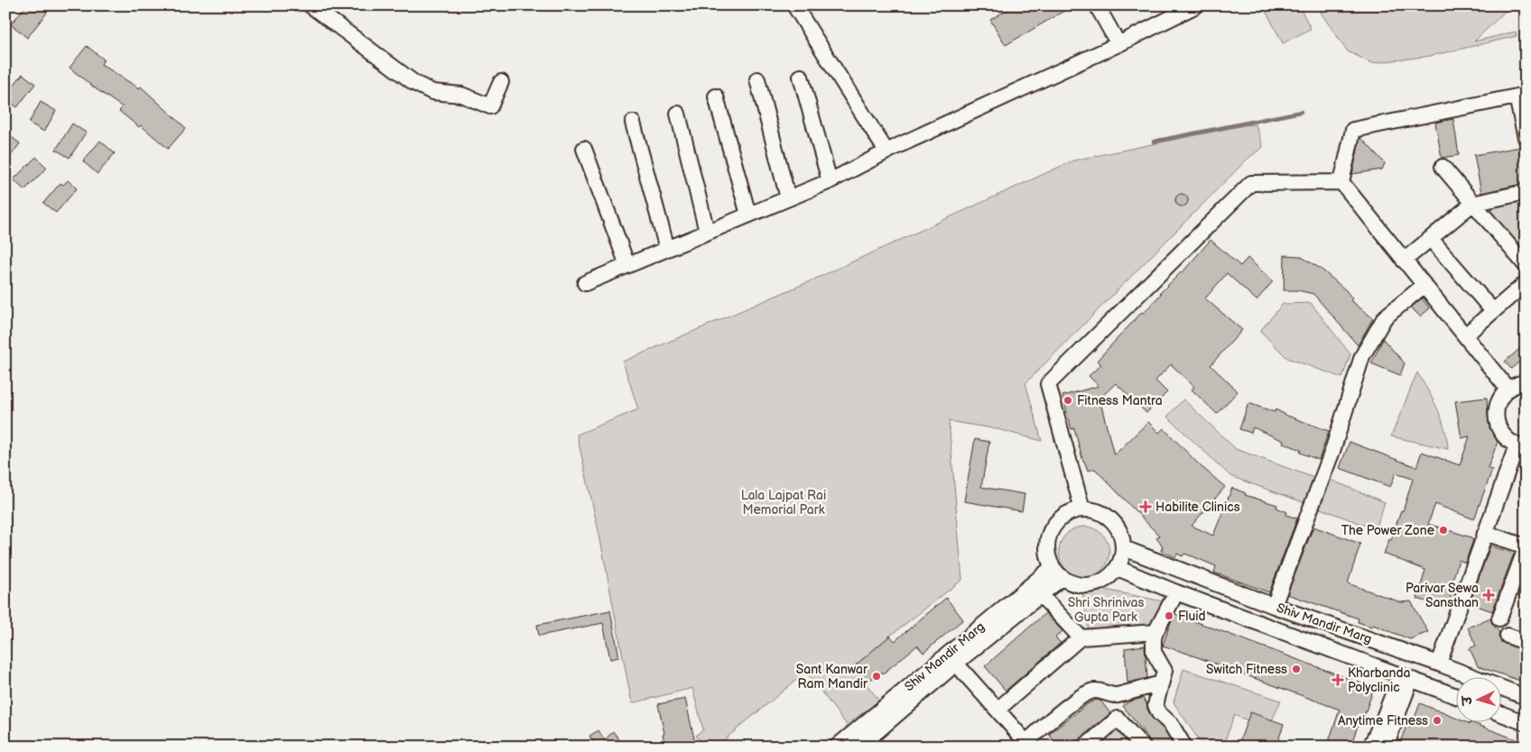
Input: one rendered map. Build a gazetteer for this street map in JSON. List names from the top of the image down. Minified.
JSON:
{"streets":{"street":["Shiv Mandir Marg"]},"parks":["Lala Lajpat Rai Memorial Park","Shri Shrinivas Gupta Park"],"places":{"other":["Fitness Mantra","The Power Zone","Fluid","Switch Fitness","Sant Kanwar Ram Mandir","Anytime Fitness"],"health":["Habilite Clinics","Parivar Sewa Sansthan","Kharbanda Polyclinic"]},"north":"left"}
